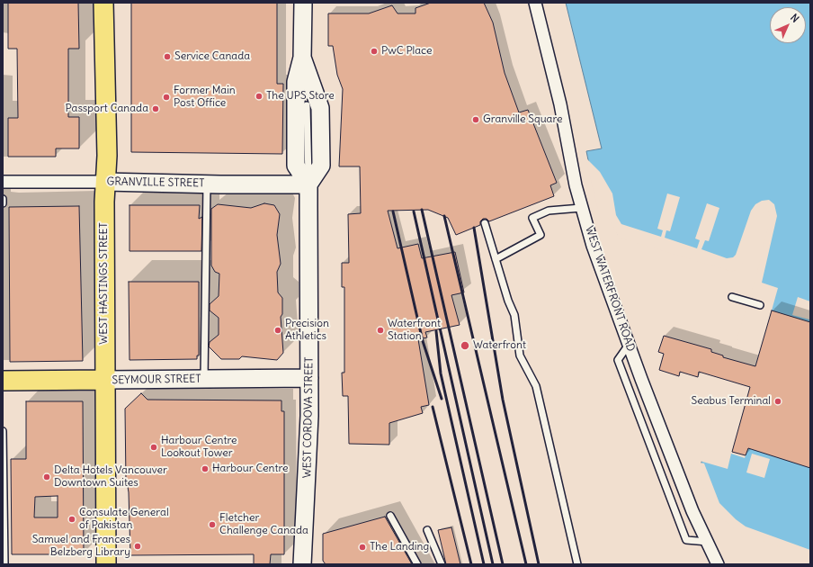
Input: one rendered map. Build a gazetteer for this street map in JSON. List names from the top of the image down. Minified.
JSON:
{"streets":{"main road":["GRANVILLE STREET","WEST HASTINGS STREET","SEYMOUR STREET","WEST CORDOVA STREET"],"street":["WEST WATERFRONT ROAD"]},"crossings":[["GRANVILLE STREET","WEST HASTINGS STREET"],["GRANVILLE STREET","WEST CORDOVA STREET"],["WEST HASTINGS STREET","SEYMOUR STREET"],["SEYMOUR STREET","WEST CORDOVA STREET"]],"places":["PwC Place","Service Canada","The UPS Store","Former Main Post Office","Passport Canada","Granville Square","Precision Athletics","Waterfront Station","Waterfront","Seabus Terminal","Harbour Centre Lookout Tower","Harbour Centre","Delta Hotels Vancouver Downtown Suites","Consulate General of Pakistan","Fletcher Challenge Canada","Samuel and Frances Belzberg Library","The Landing"],"north":"top right"}
